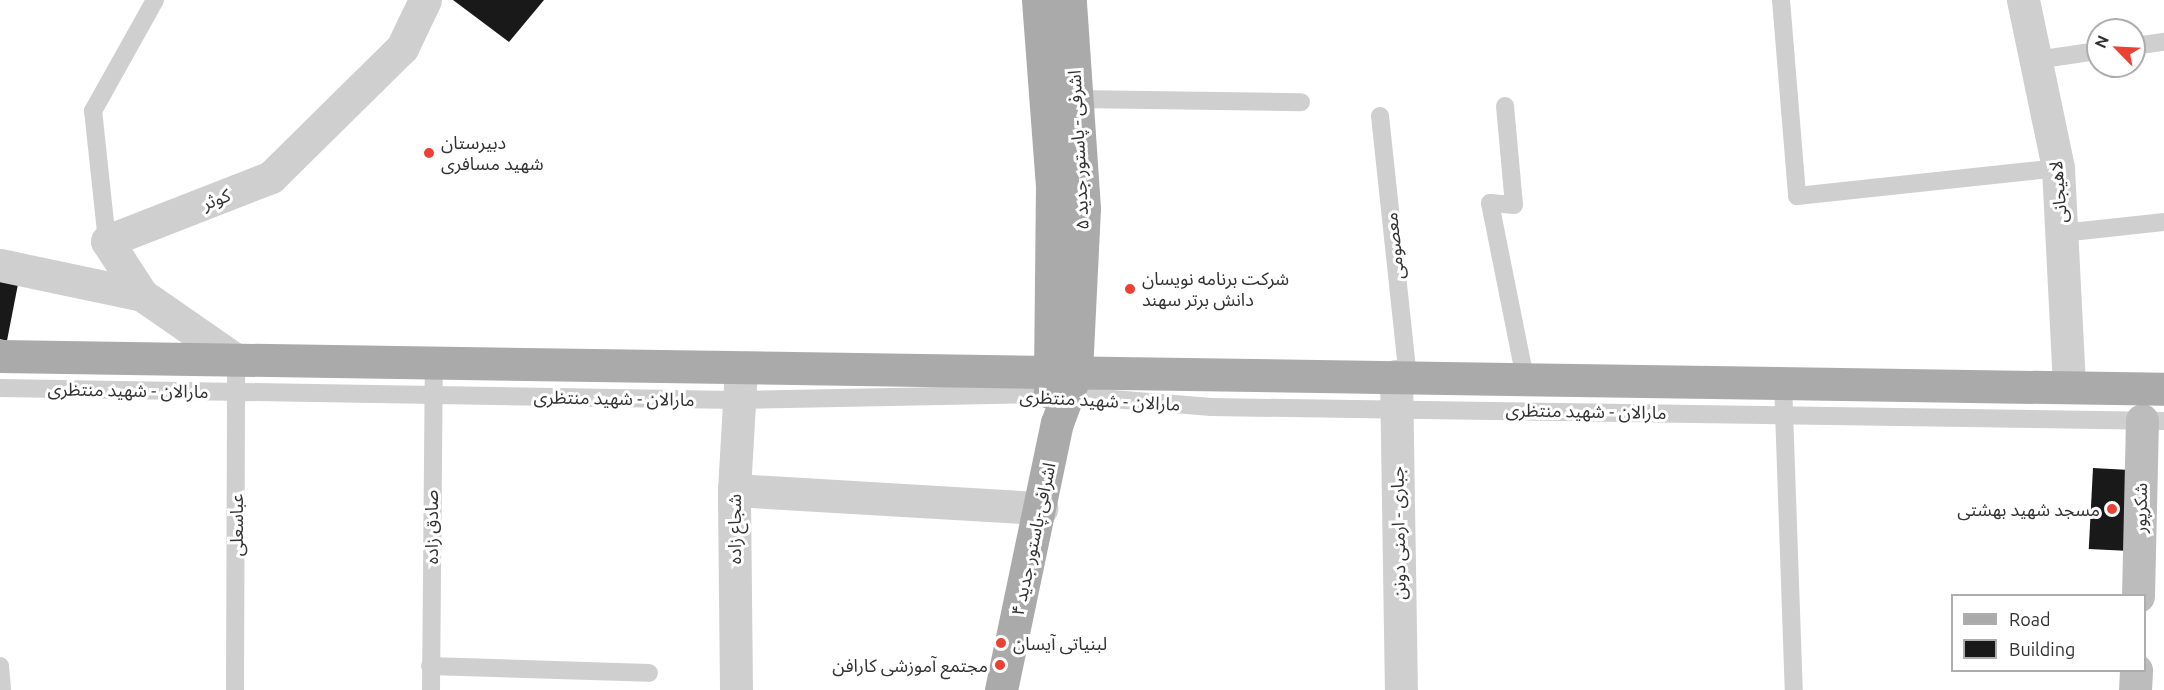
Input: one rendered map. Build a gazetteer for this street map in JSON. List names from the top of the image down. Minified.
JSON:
{"streets":{"main road":["اشرفی - پاستور جدید ۵","مارالان - شهید منتظری","اشرافی-پاستور جدید ۴"],"street":["لاهیجانی","کوثر","شکرپور","شجاع زاده","جباری - ارمنی دونن"],"lane":["معصومی","عباسعلی","صادق زاده"]},"crossings":[["اشرفی - پاستور جدید ۵","مارالان - شهید منتظری"],["اشرفی - پاستور جدید ۵","اشرافی-پاستور جدید ۴"],["لاهیجانی","مارالان - شهید منتظری"],["معصومی","مارالان - شهید منتظری"],["معصومی","جباری - ارمنی دونن"],["مارالان - شهید منتظری","شکرپور"],["مارالان - شهید منتظری","عباسعلی"],["مارالان - شهید منتظری","صادق زاده"],["مارالان - شهید منتظری","شجاع زاده"],["مارالان - شهید منتظری","جباری - ارمنی دونن"],["مارالان - شهید منتظری","اشرافی-پاستور جدید ۴"]],"places":["دبیرستان شهید مسافری","شرکت برنامه نویسان دانش برتر سهند","مسجد شهید بهشتی","لبنیاتی آیسان","مجتمع آموزشی کارافن"],"legend":["Road","Building"],"north":"top left"}
